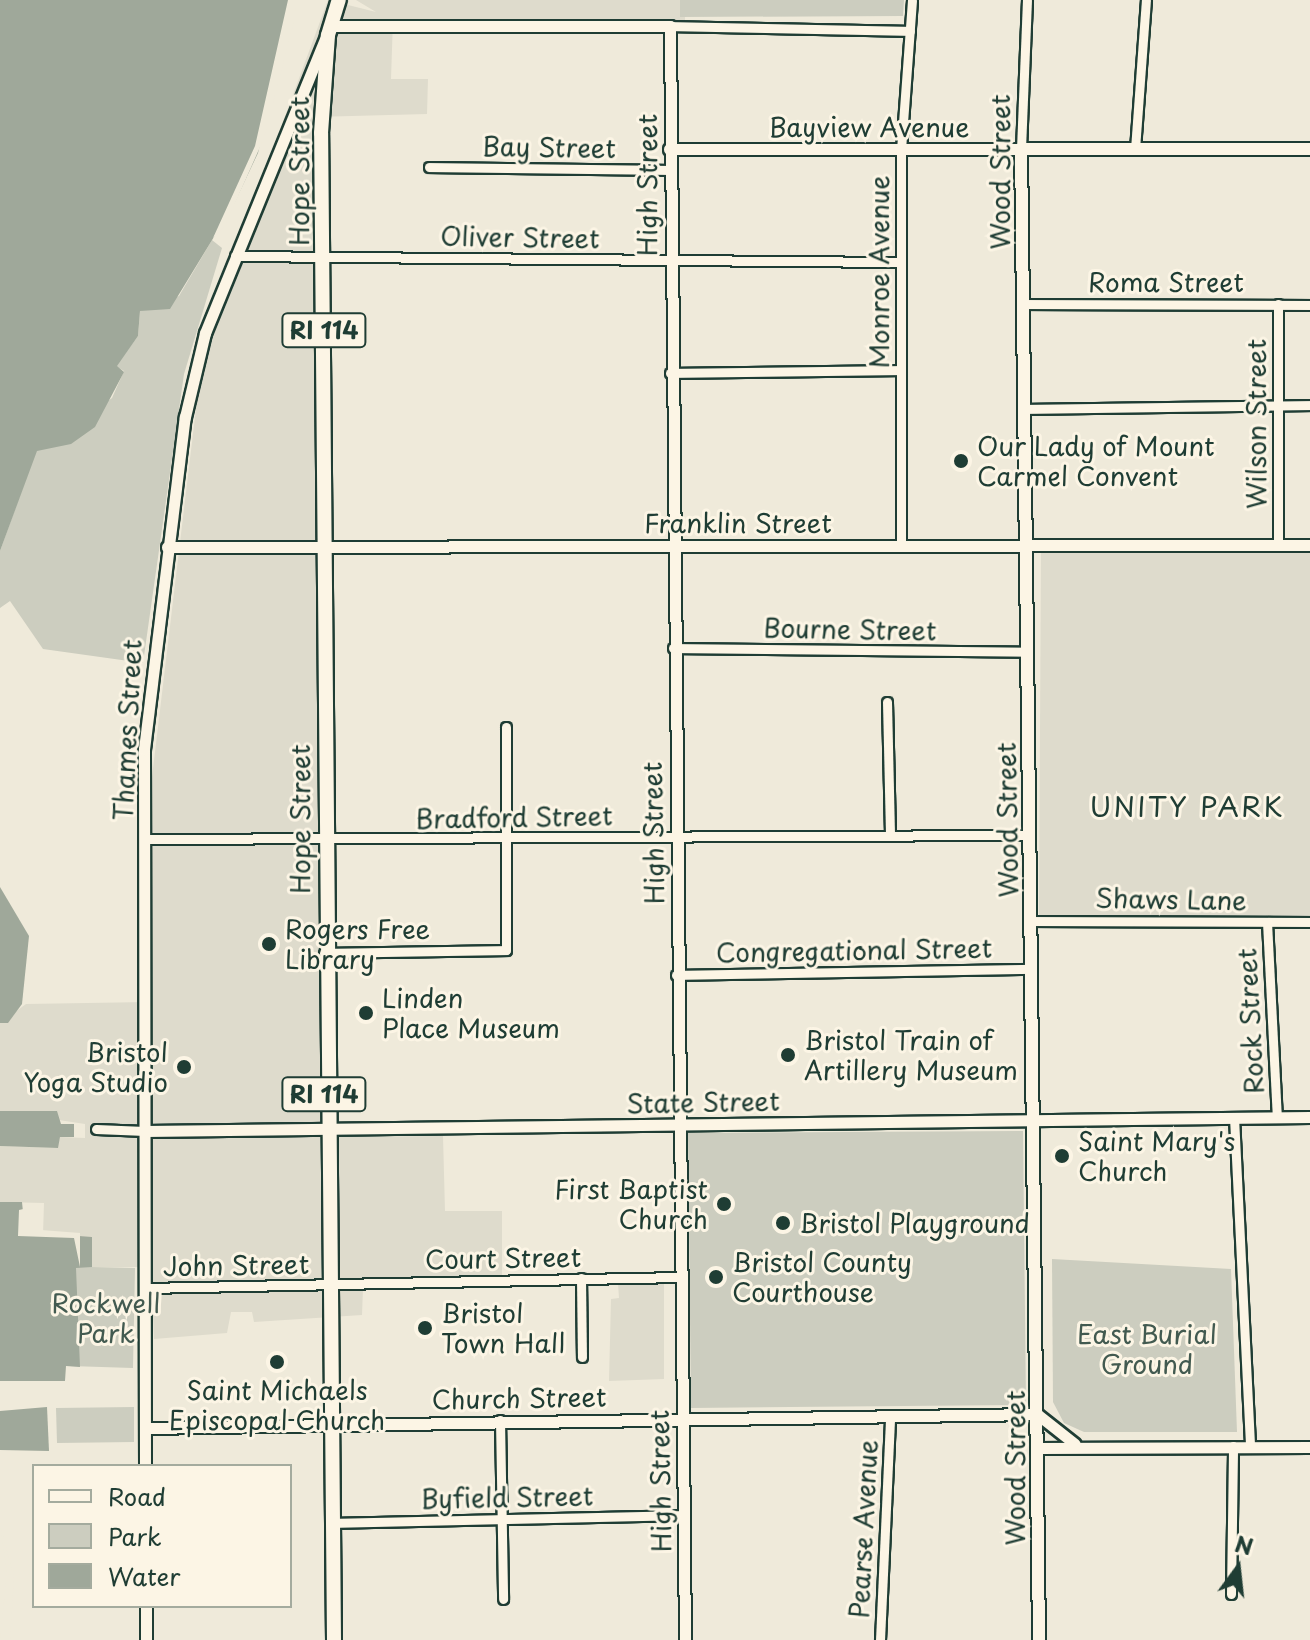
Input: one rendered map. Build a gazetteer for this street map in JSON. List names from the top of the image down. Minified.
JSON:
{"streets":{"main road":["Bayview Avenue","Hope Street","Wood Street","RI 114"],"street":["Bay Street","High Street","Oliver Street","Monroe Avenue","Roma Street","Wilson Street","Franklin Street","Bourne Street","Thames Street","Bradford Street","Shaws Lane","Congregational Street","Rock Street","State Street","Court Street","John Street","Church Street","Byfield Street","Pearse Avenue"]},"crossings":[["Bayview Avenue","Wood Street"],["Bayview Avenue","High Street"],["Bayview Avenue","Monroe Avenue"],["Bay Street","High Street"],["Hope Street","Oliver Street"],["Hope Street","Franklin Street"],["Hope Street","Thames Street"],["Hope Street","Bradford Street"],["Hope Street","State Street"],["Hope Street","Court Street"],["Hope Street","John Street"],["Hope Street","Church Street"],["Hope Street","Byfield Street"],["Wood Street","Roma Street"],["Wood Street","Franklin Street"],["Wood Street","Bourne Street"],["Wood Street","Bradford Street"],["Wood Street","Shaws Lane"],["Wood Street","Congregational Street"],["Wood Street","State Street"],["Wood Street","Church Street"],["High Street","Oliver Street"],["High Street","Franklin Street"],["High Street","Bourne Street"],["High Street","Bradford Street"],["High Street","Congregational Street"],["High Street","State Street"],["High Street","Court Street"],["High Street","Church Street"],["High Street","Byfield Street"],["Oliver Street","Monroe Avenue"],["Oliver Street","Thames Street"],["Monroe Avenue","Franklin Street"],["Roma Street","Wilson Street"],["Wilson Street","Franklin Street"],["Franklin Street","Thames Street"],["Thames Street","Bradford Street"],["Thames Street","State Street"],["Thames Street","John Street"],["Thames Street","Church Street"],["Shaws Lane","Rock Street"],["Rock Street","State Street"],["Court Street","John Street"],["Church Street","Pearse Avenue"]],"districts":["UNITY PARK"],"parks":["Rockwell Park","East Burial Ground"],"places":["Our Lady of Mount Carmel Convent","Rogers Free Library","Linden Place Museum","Bristol Train of Artillery Museum","Bristol Yoga Studio","Saint Mary's Church","First Baptist Church","Bristol Playground","Bristol County Courthouse","Bristol Town Hall","Saint Michaels Episcopal Church"],"legend":["Road","Park","Water"],"north":"top"}
